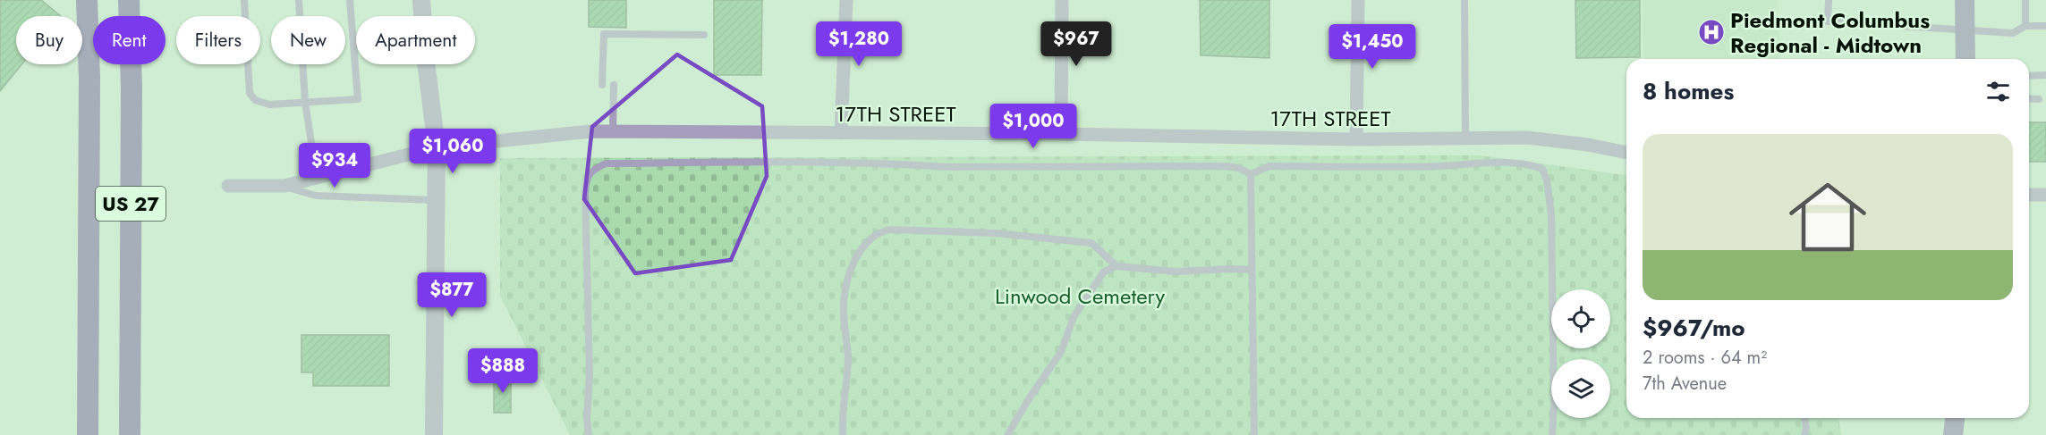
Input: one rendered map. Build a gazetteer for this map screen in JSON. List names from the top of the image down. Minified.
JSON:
{"streets":{"main road":["US 27"],"street":["17TH STREET"]},"parks":["Linwood Cemetery"],"places":{"hospital":["Piedmont Columbus Regional - Midtown"]},"page":{"chip":["Buy","Rent","Filters","New","Apartment"],"price":["$1,280","$967","$1,450","$1,000","$1,060","$934","$877","$888"],"heading":"8 homes","list":[{"name":"$967/mo","note":"2 rooms · 64 m² · 7th Avenue"}]}}
